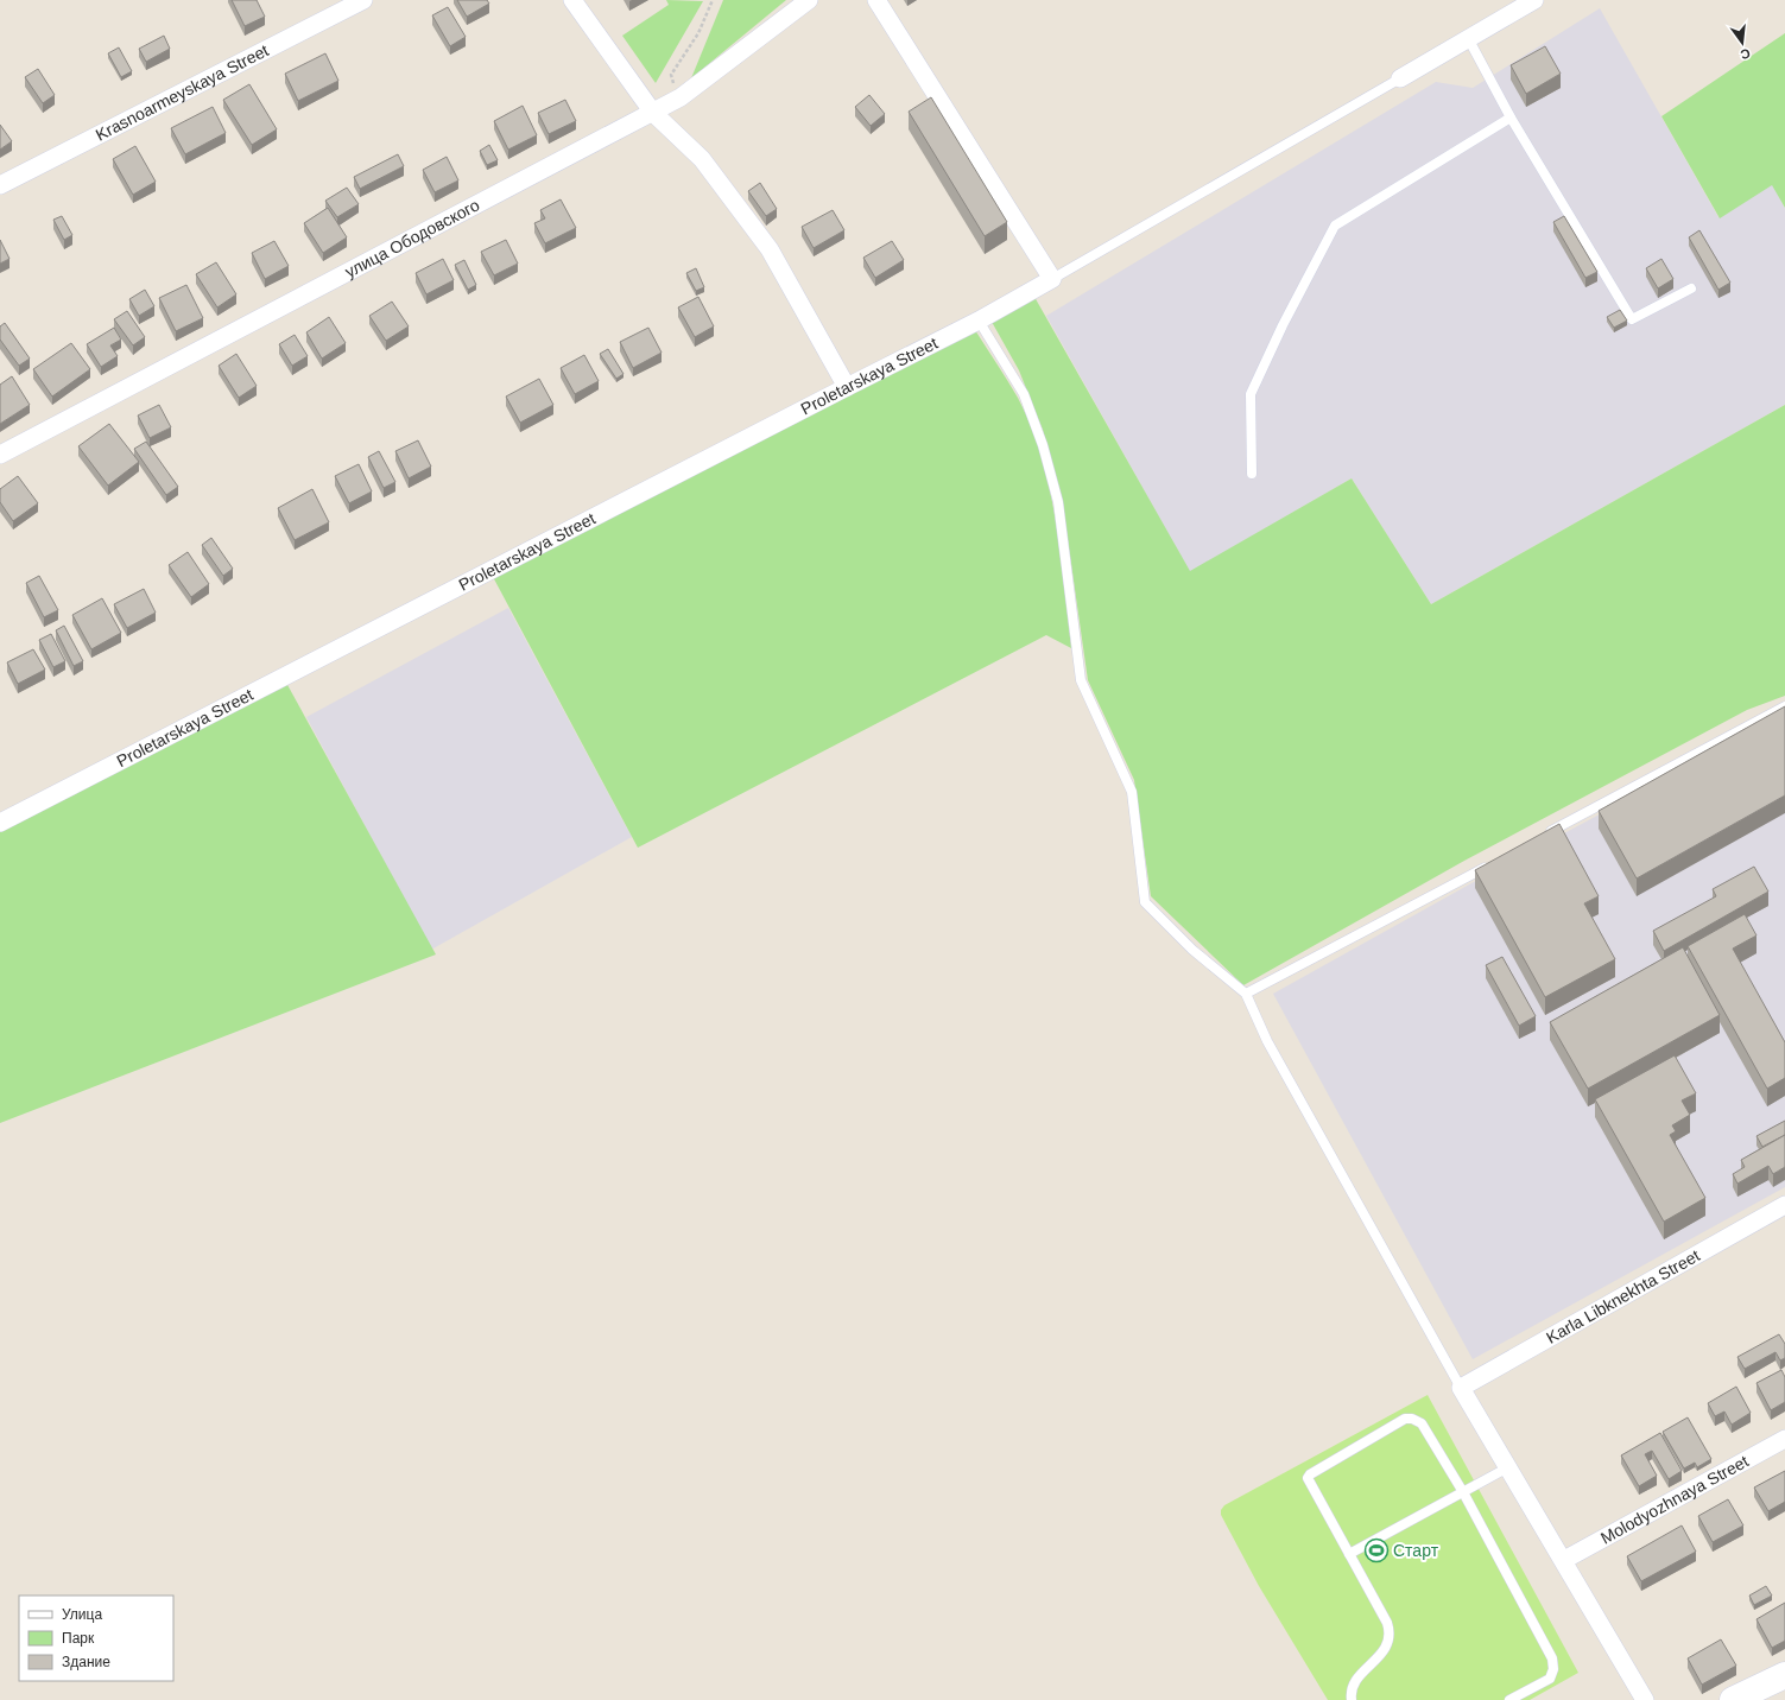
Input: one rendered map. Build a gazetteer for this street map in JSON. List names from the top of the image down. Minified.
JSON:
{"streets":{"street":["Krasnoarmeyskaya Street","улица Ободовского","Proletarskaya Street","Karla Libknekhta Street","Molodyozhnaya Street"]},"places":{"sports":["Старт"]},"legend":["Улица","Парк","Здание"],"north":"bottom"}
